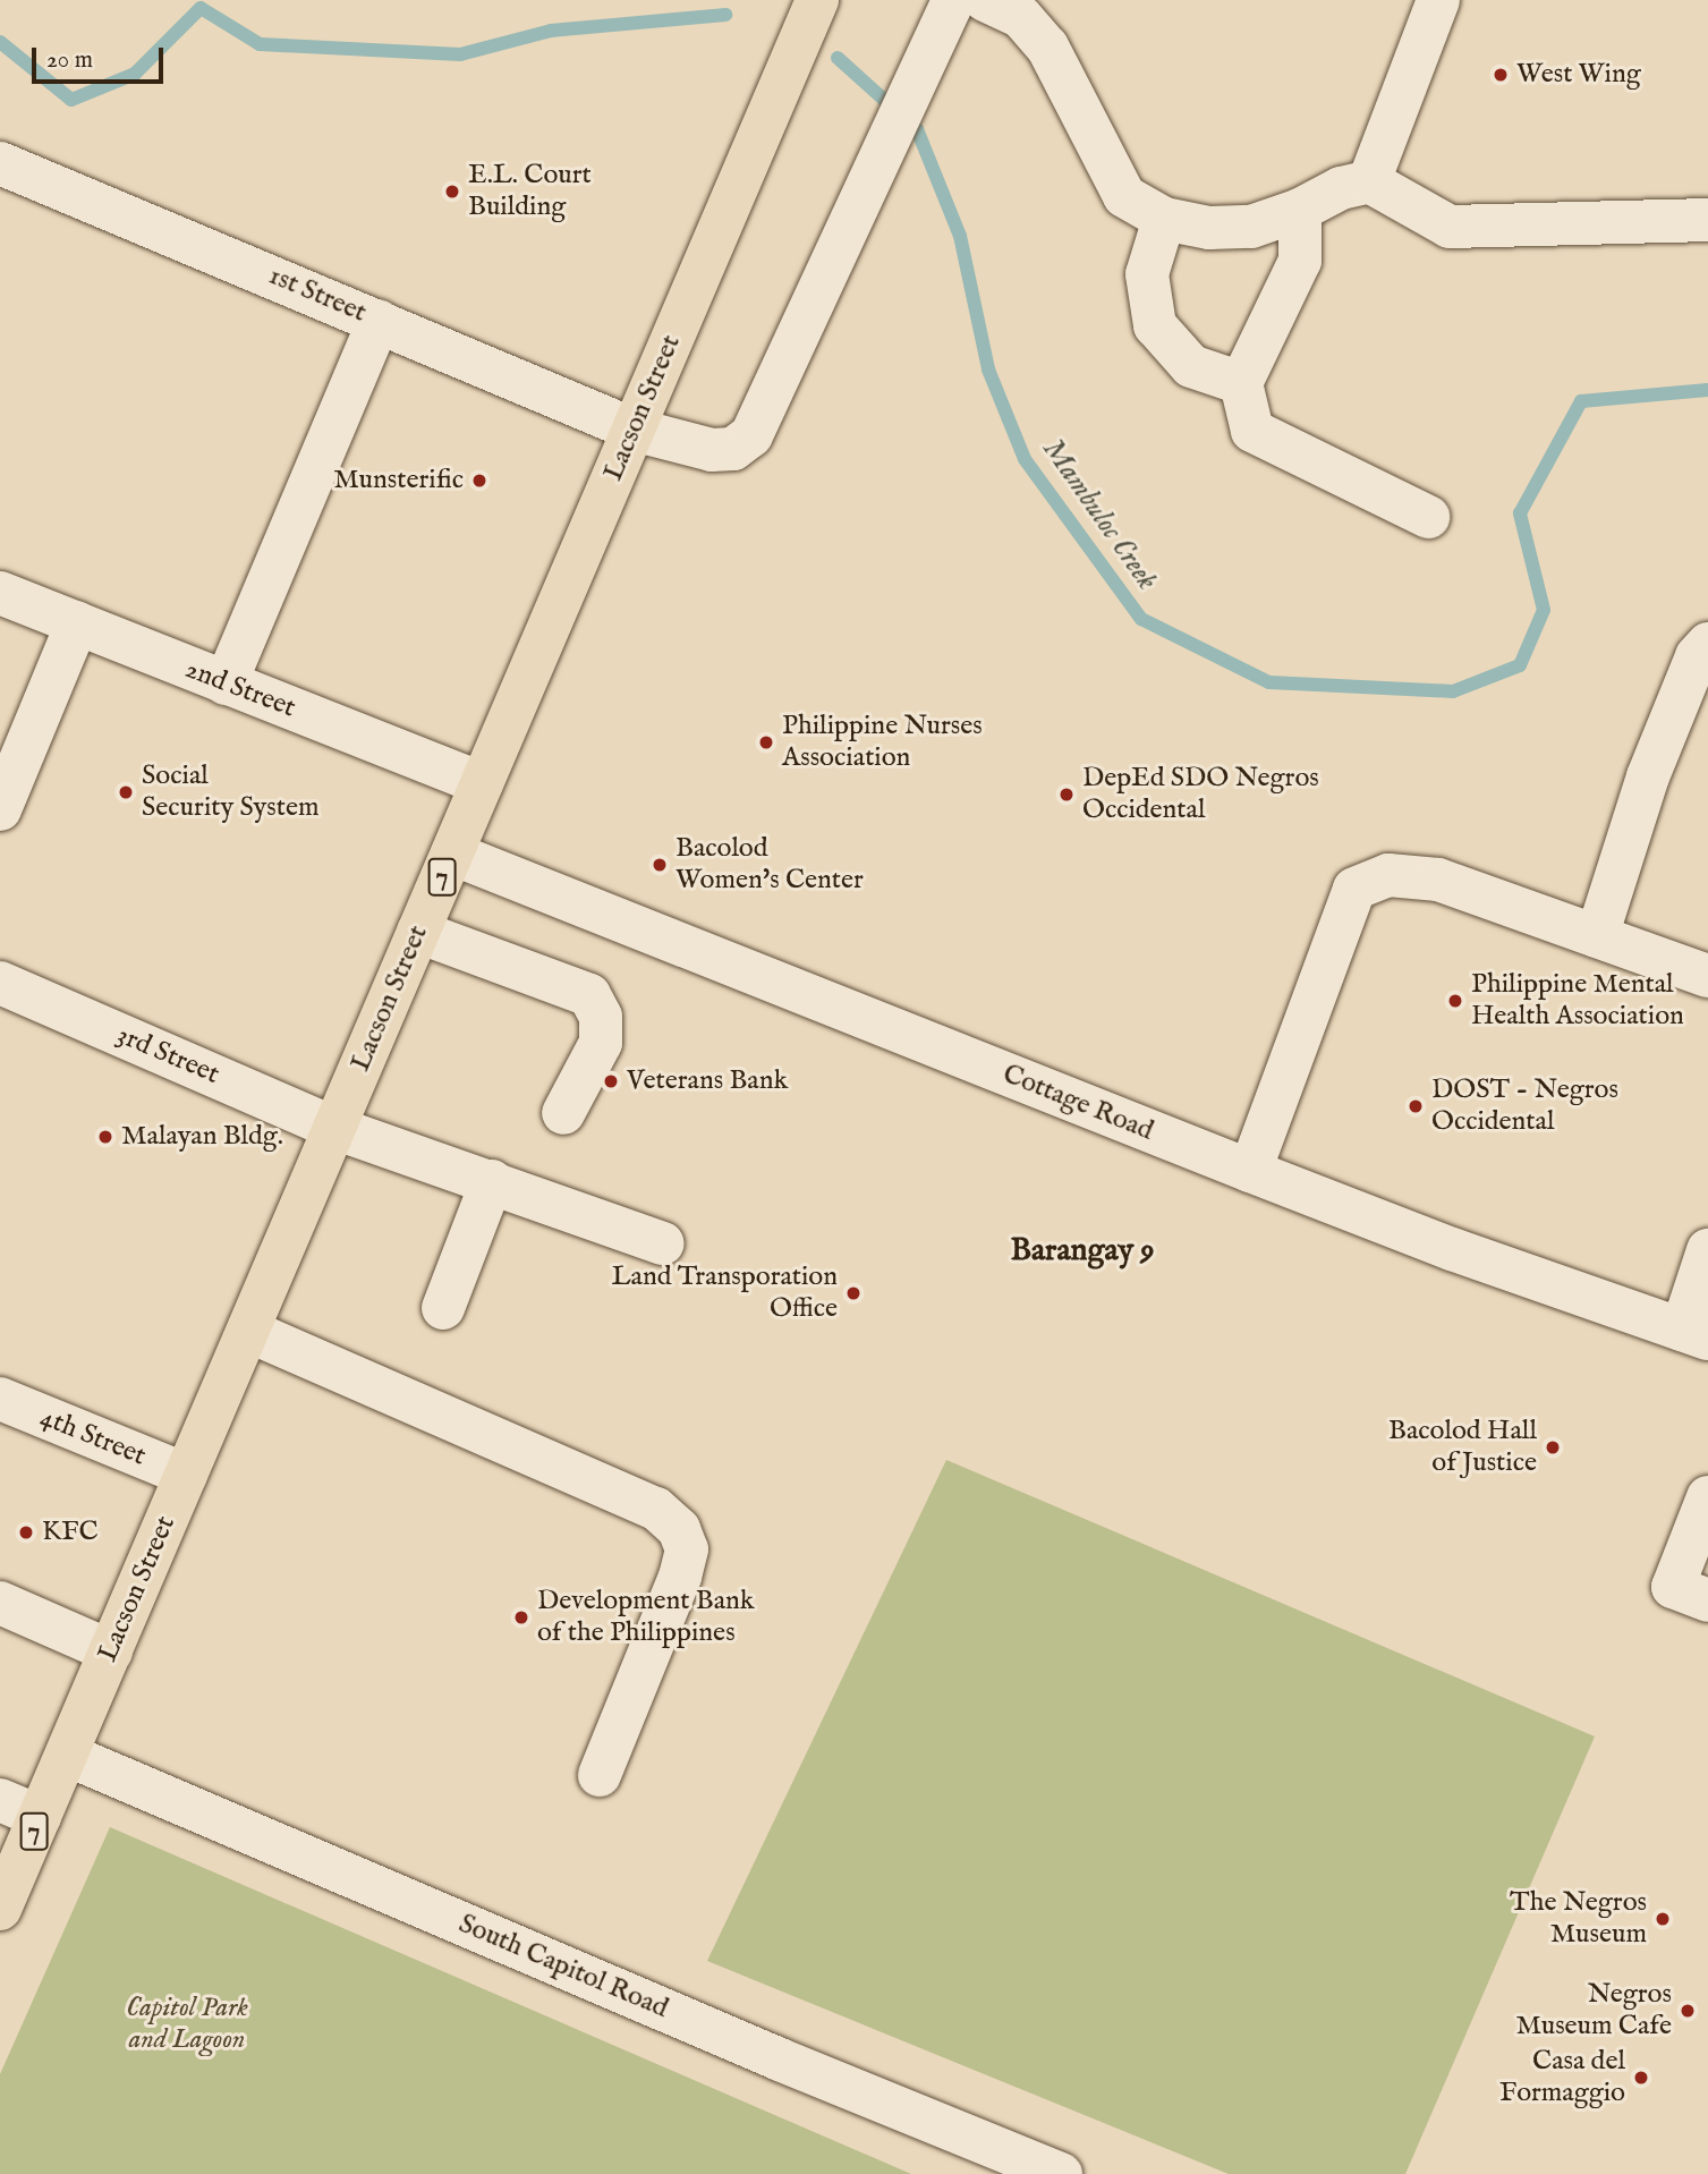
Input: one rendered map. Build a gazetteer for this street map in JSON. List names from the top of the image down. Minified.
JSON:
{"streets":{"main road":["Lacson Street","7"],"street":["1st Street","2nd Street","3rd Street","Cottage Road","4th Street","South Capitol Road"]},"crossings":[["1st Street","Lacson Street"],["Lacson Street","2nd Street"],["Lacson Street","3rd Street"],["Lacson Street","Cottage Road"],["Lacson Street","4th Street"],["Lacson Street","South Capitol Road"]],"districts":["Barangay 9"],"water":["Mambuloc Creek"],"parks":["Capitol Park and Lagoon"],"places":["West Wing","E.L. Court Building","Munsterific","Philippine Nurses Association","Social Security System","DepEd SDO Negros Occidental","Bacolod Women's Center","Philippine Mental Health Association","Veterans Bank","DOST - Negros Occidental","Malayan Bldg.","Land Transporation Office","Bacolod Hall of Justice","KFC","Development Bank of the Philippines","The Negros Museum","Negros Museum Cafe","Casa del Formaggio"],"scale_bar":"20 m"}
